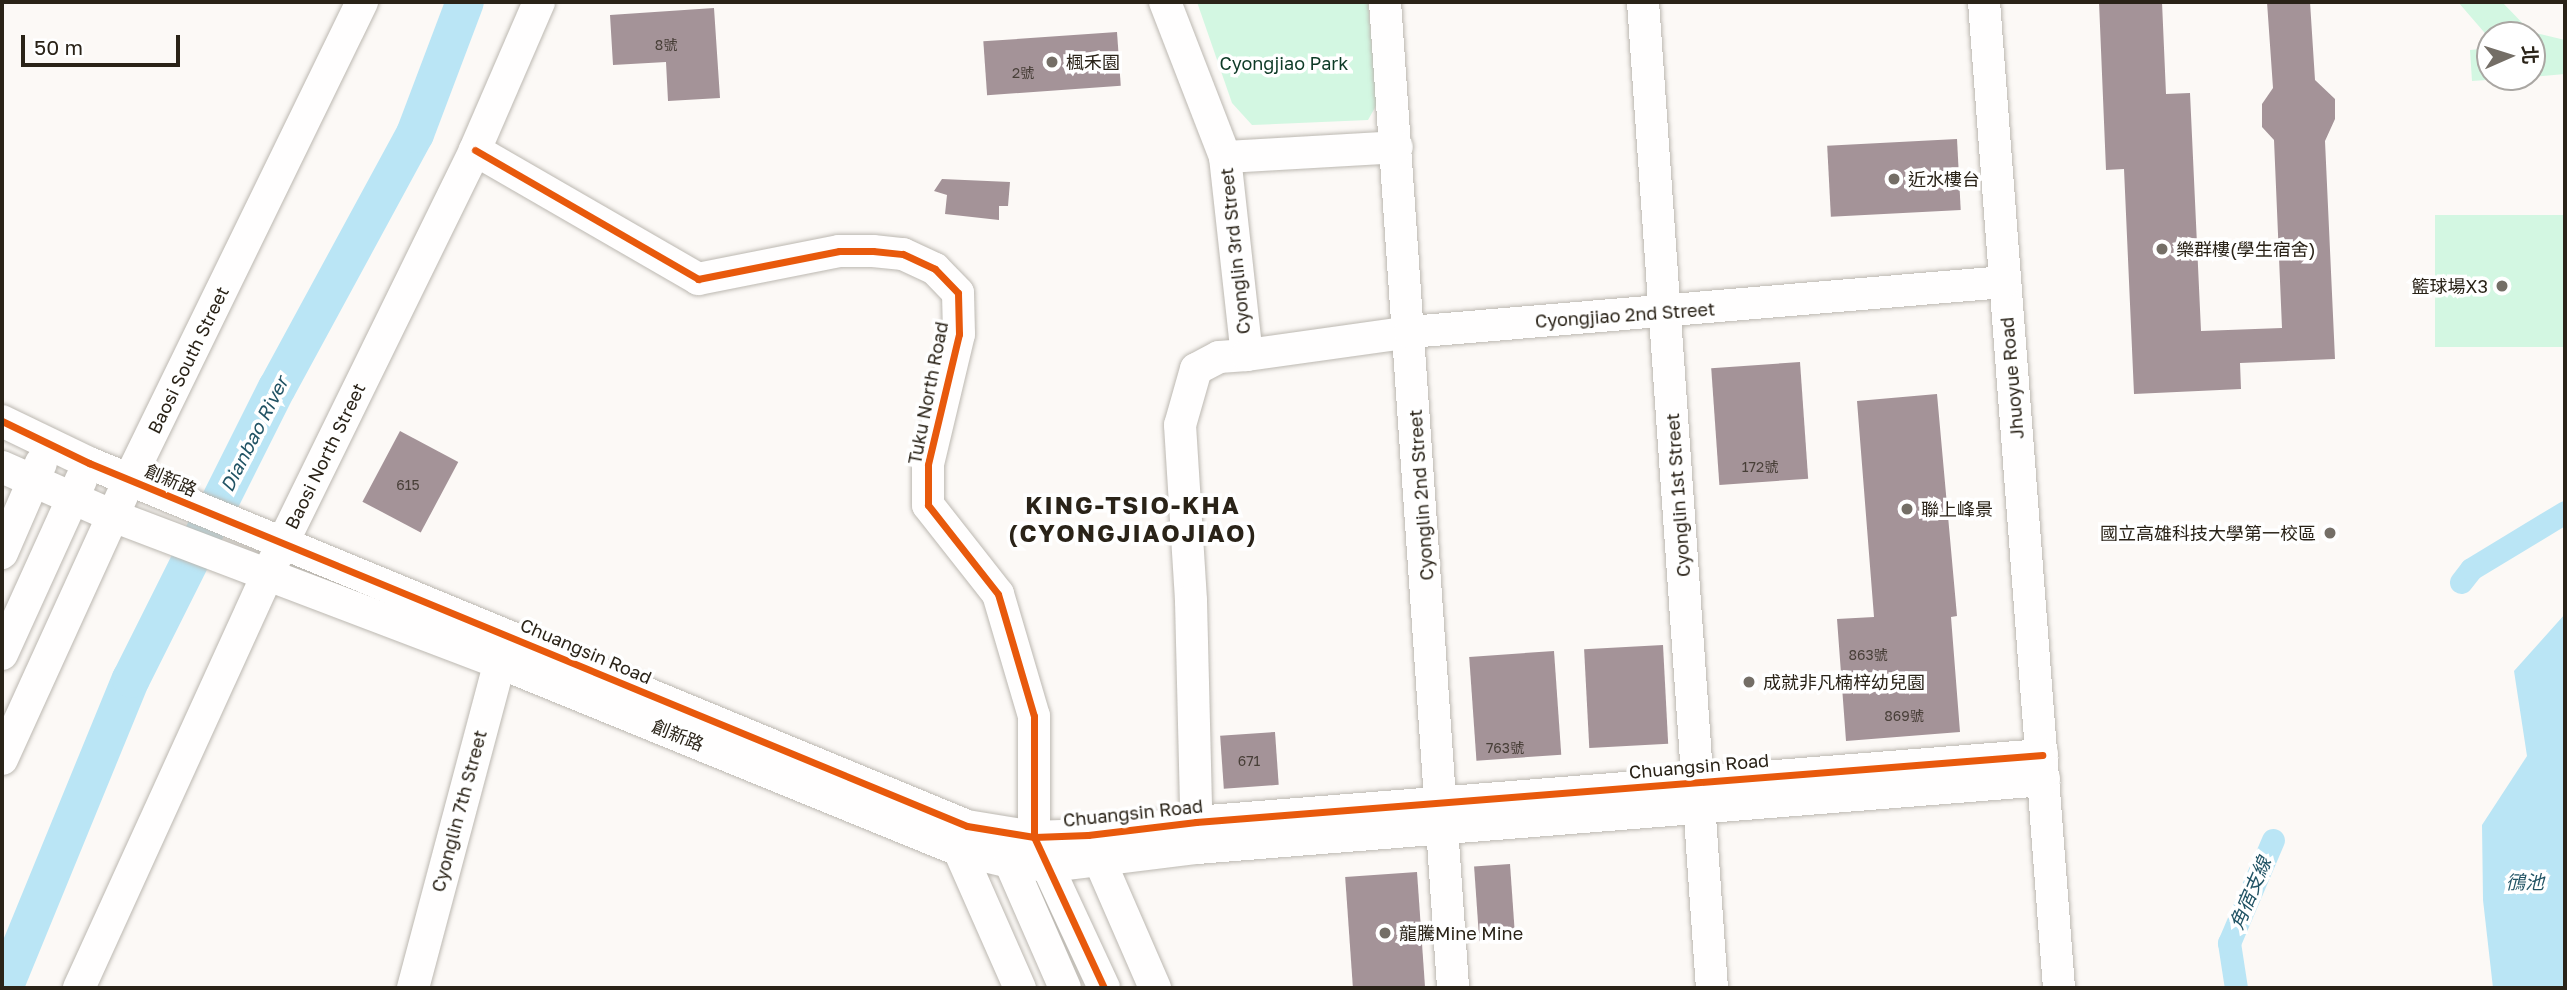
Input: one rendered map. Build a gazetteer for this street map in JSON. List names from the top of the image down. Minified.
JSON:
{"streets":{"street":["Cyonglin 3rd Street","Cyongjiao 2nd Street","Baosi South Street","Jhuoyue Road","Tuku North Road","Baosi North Street","創新路","Cyonglin 2nd Street","Cyonglin 1st Street","Chuangsin Road","Cyonglin 7th Street"]},"crossings":[["Cyonglin 3rd Street","Cyongjiao 2nd Street"],["Cyonglin 3rd Street","Chuangsin Road"],["Cyongjiao 2nd Street","Jhuoyue Road"],["Cyongjiao 2nd Street","Cyonglin 2nd Street"],["Cyongjiao 2nd Street","Cyonglin 1st Street"],["Baosi South Street","創新路"],["Jhuoyue Road","Chuangsin Road"],["Tuku North Road","Baosi North Street"],["Tuku North Road","Chuangsin Road"],["Baosi North Street","創新路"],["Baosi North Street","Chuangsin Road"],["創新路","Chuangsin Road"],["Cyonglin 2nd Street","Chuangsin Road"],["Cyonglin 1st Street","Chuangsin Road"],["Chuangsin Road","Cyonglin 7th Street"]],"districts":["KING-TSIO-KHA (CYONGJIAOJIAO)"],"water":["Dianbao River","鴴池","角宿支線"],"parks":["Cyongjiao Park"],"places":["楓禾園","近水樓台","樂群樓(學生宿舍)","籃球場X3","聯上峰景","國立高雄科技大學第一校區","成就非凡楠梓幼兒園","龍騰Mine Mine"],"house_numbers":["8號","2號","172號","615","863號","869號","763號","671"],"scale_bar":"50 m","north":"right"}
